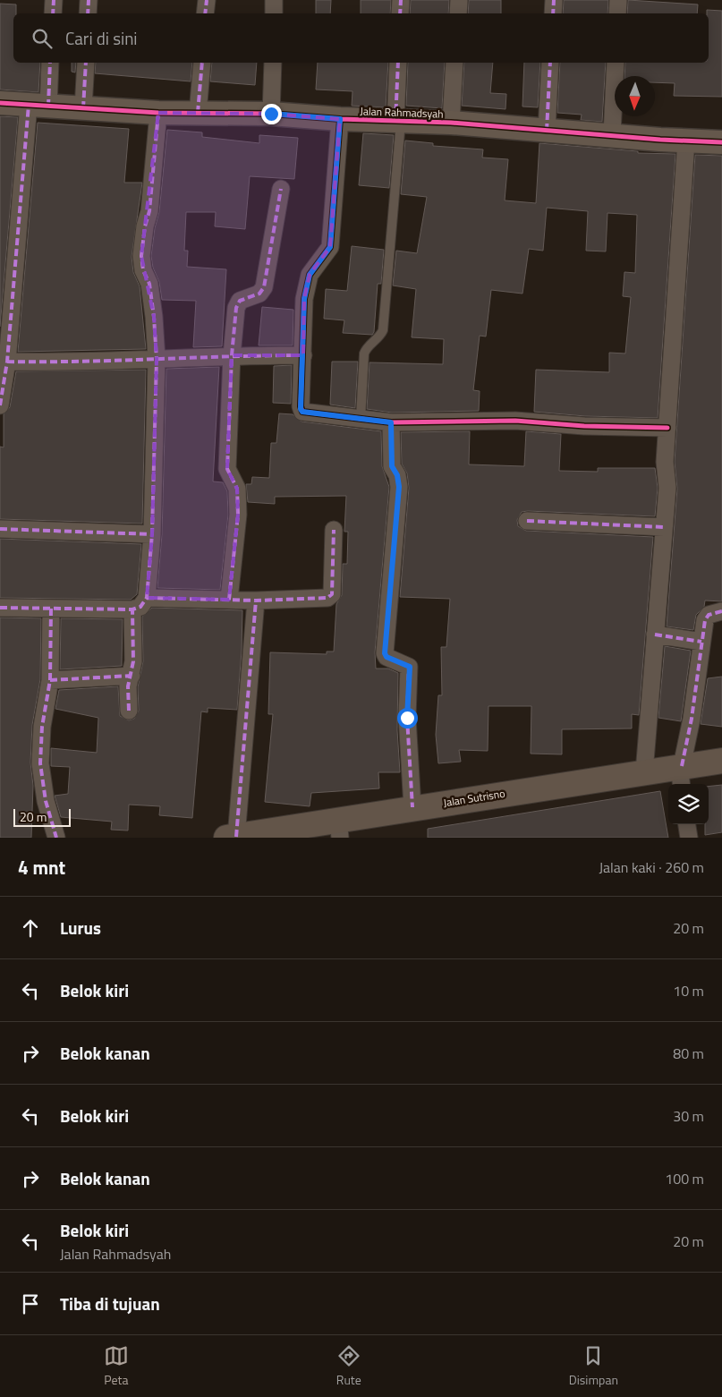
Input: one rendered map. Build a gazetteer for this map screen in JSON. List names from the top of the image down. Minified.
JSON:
{"streets":{"main road":["Jalan Sutrisno"],"street":["Jalan Rahmadsyah"]},"scale_bar":"20 m","north":"bottom","page":{"search":"Cari di sini","scale":"20 m","heading":["4 mnt","Jalan kaki · 260 m"],"list":[["Lurus","20 m"],["Belok kiri","10 m"],["Belok kanan","80 m"],["Belok kiri","30 m"],["Belok kanan","100 m"],["Belok kiri","Jalan Rahmadsyah","20 m"],"Tiba di tujuan"],"nav":["Peta","Rute","Disimpan"]}}
